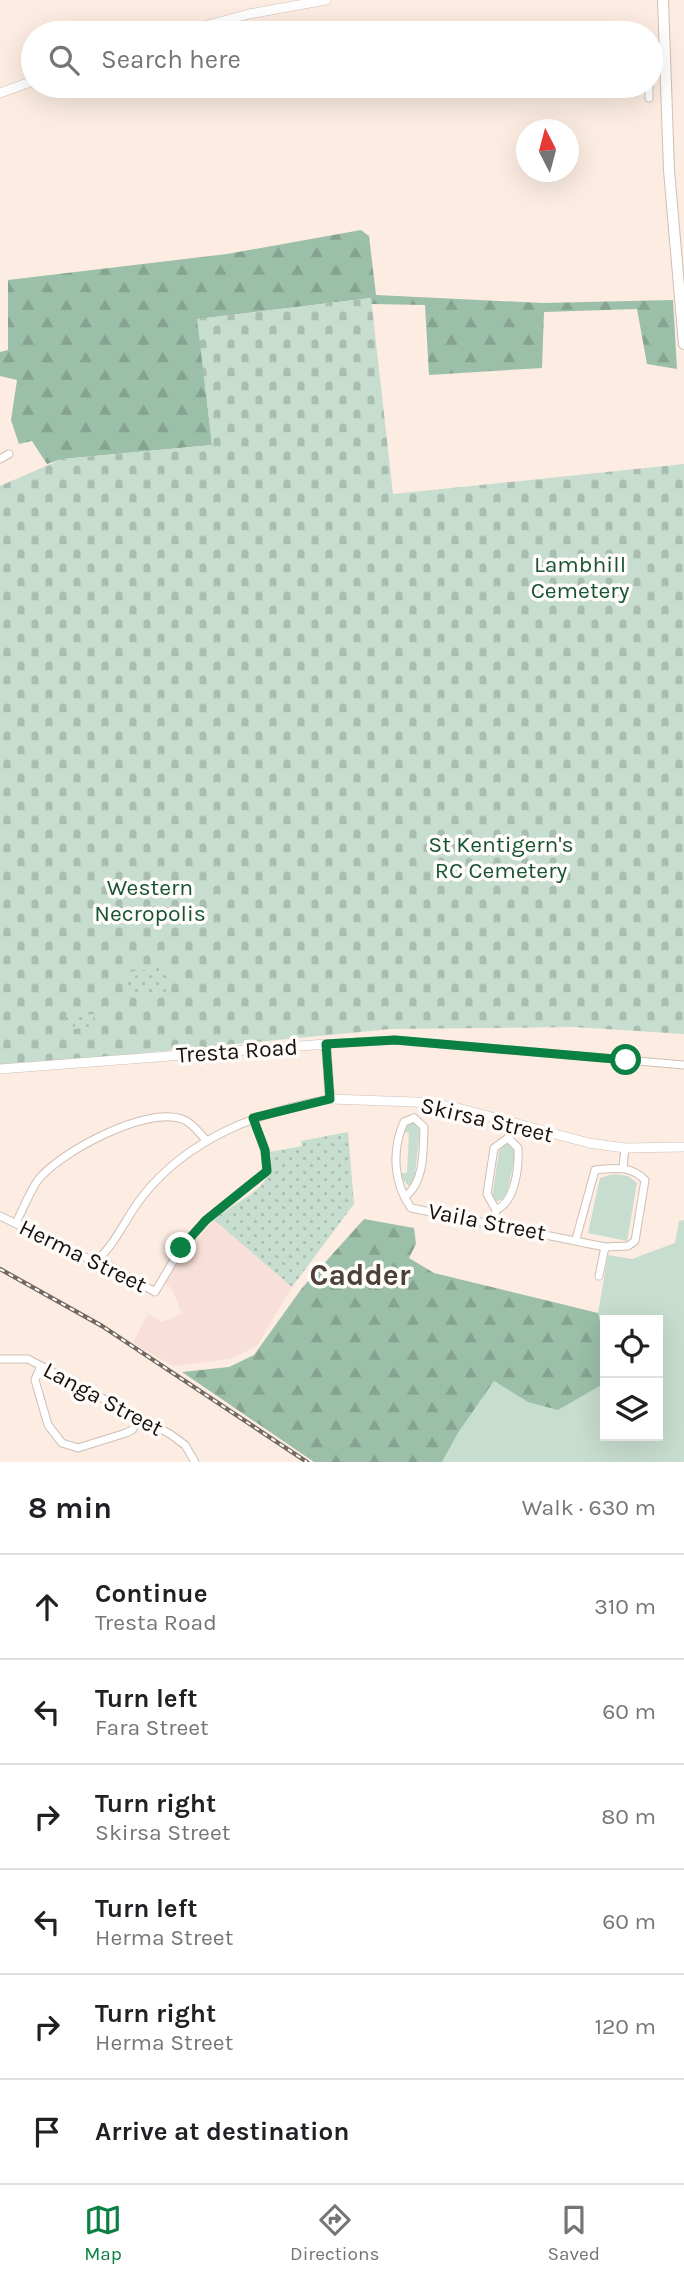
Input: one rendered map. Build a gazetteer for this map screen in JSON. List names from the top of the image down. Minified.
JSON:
{"streets":{"street":["Tresta Road","Skirsa Street","Vaila Street","Herma Street","Langa Street"]},"crossings":[["Skirsa Street","Vaila Street"],["Skirsa Street","Herma Street"]],"districts":["Cadder"],"parks":["Lambhill Cemetery","St Kentigern's RC Cemetery","Western Necropolis"],"north":"top","page":{"search":"Search here","heading":["8 min","Walk · 630 m"],"list":[["Continue","Tresta Road","310 m"],["Turn left","Fara Street","60 m"],["Turn right","Skirsa Street","80 m"],["Turn left","Herma Street","60 m"],["Turn right","Herma Street","120 m"],"Arrive at destination"],"nav":["Map","Directions","Saved"]}}
